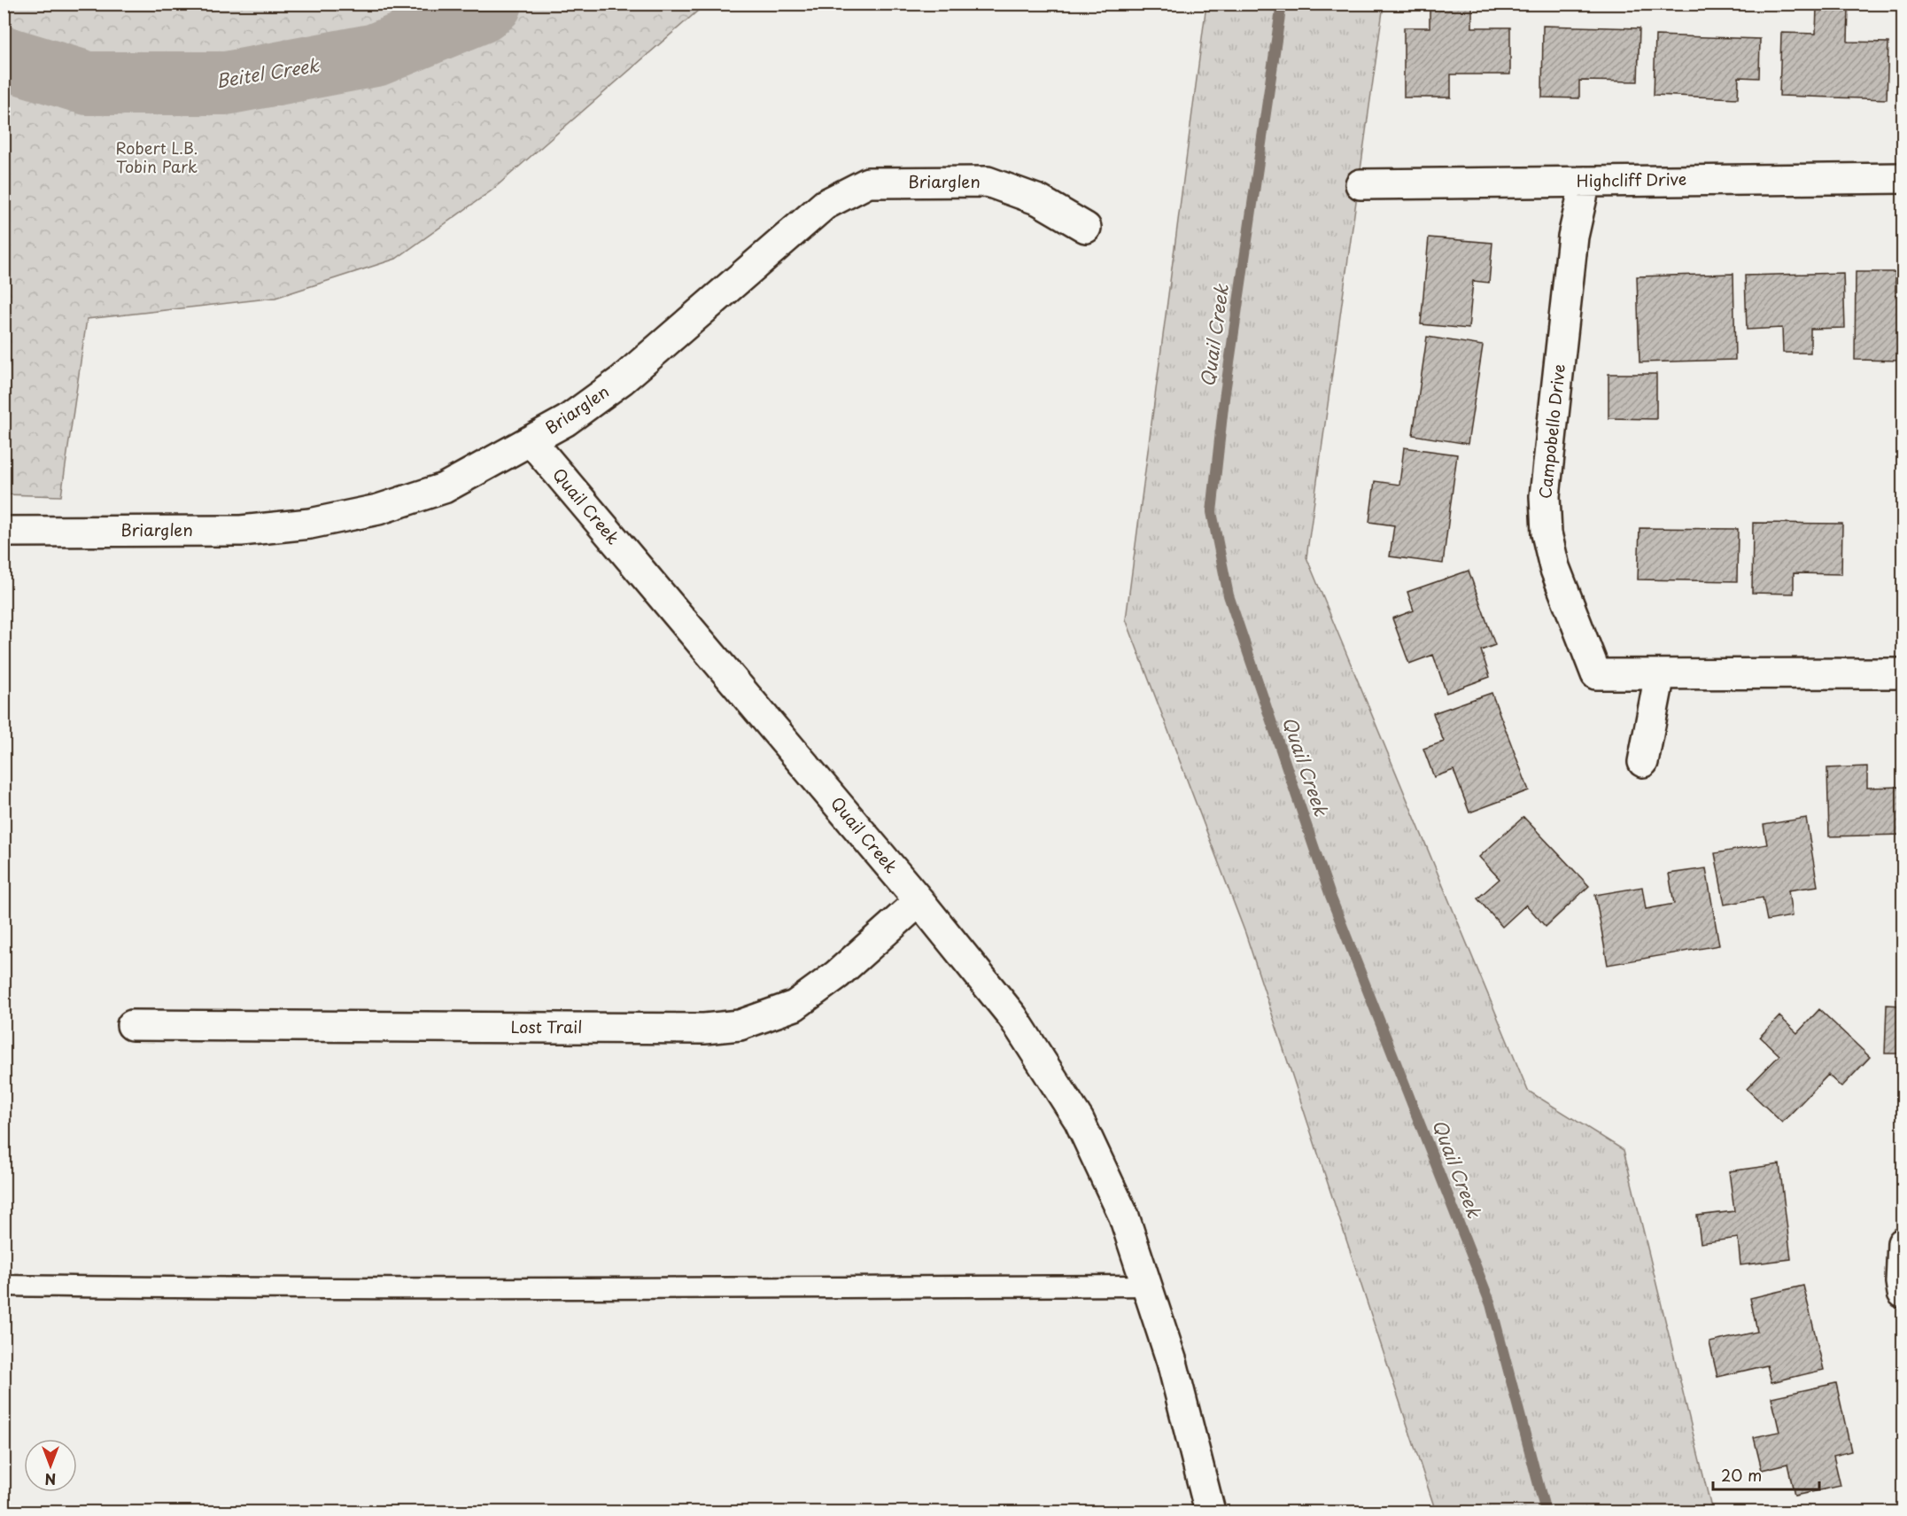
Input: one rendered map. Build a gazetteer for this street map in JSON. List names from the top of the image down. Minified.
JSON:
{"streets":{"street":["Highcliff Drive","Briarglen","Campobello Drive","Quail Creek","Lost Trail"]},"crossings":[["Highcliff Drive","Campobello Drive"],["Briarglen","Quail Creek"],["Quail Creek","Lost Trail"]],"water":["Beitel Creek","Quail Creek"],"parks":["Robert L.B. Tobin Park"],"scale_bar":"20 m","north":"bottom"}
